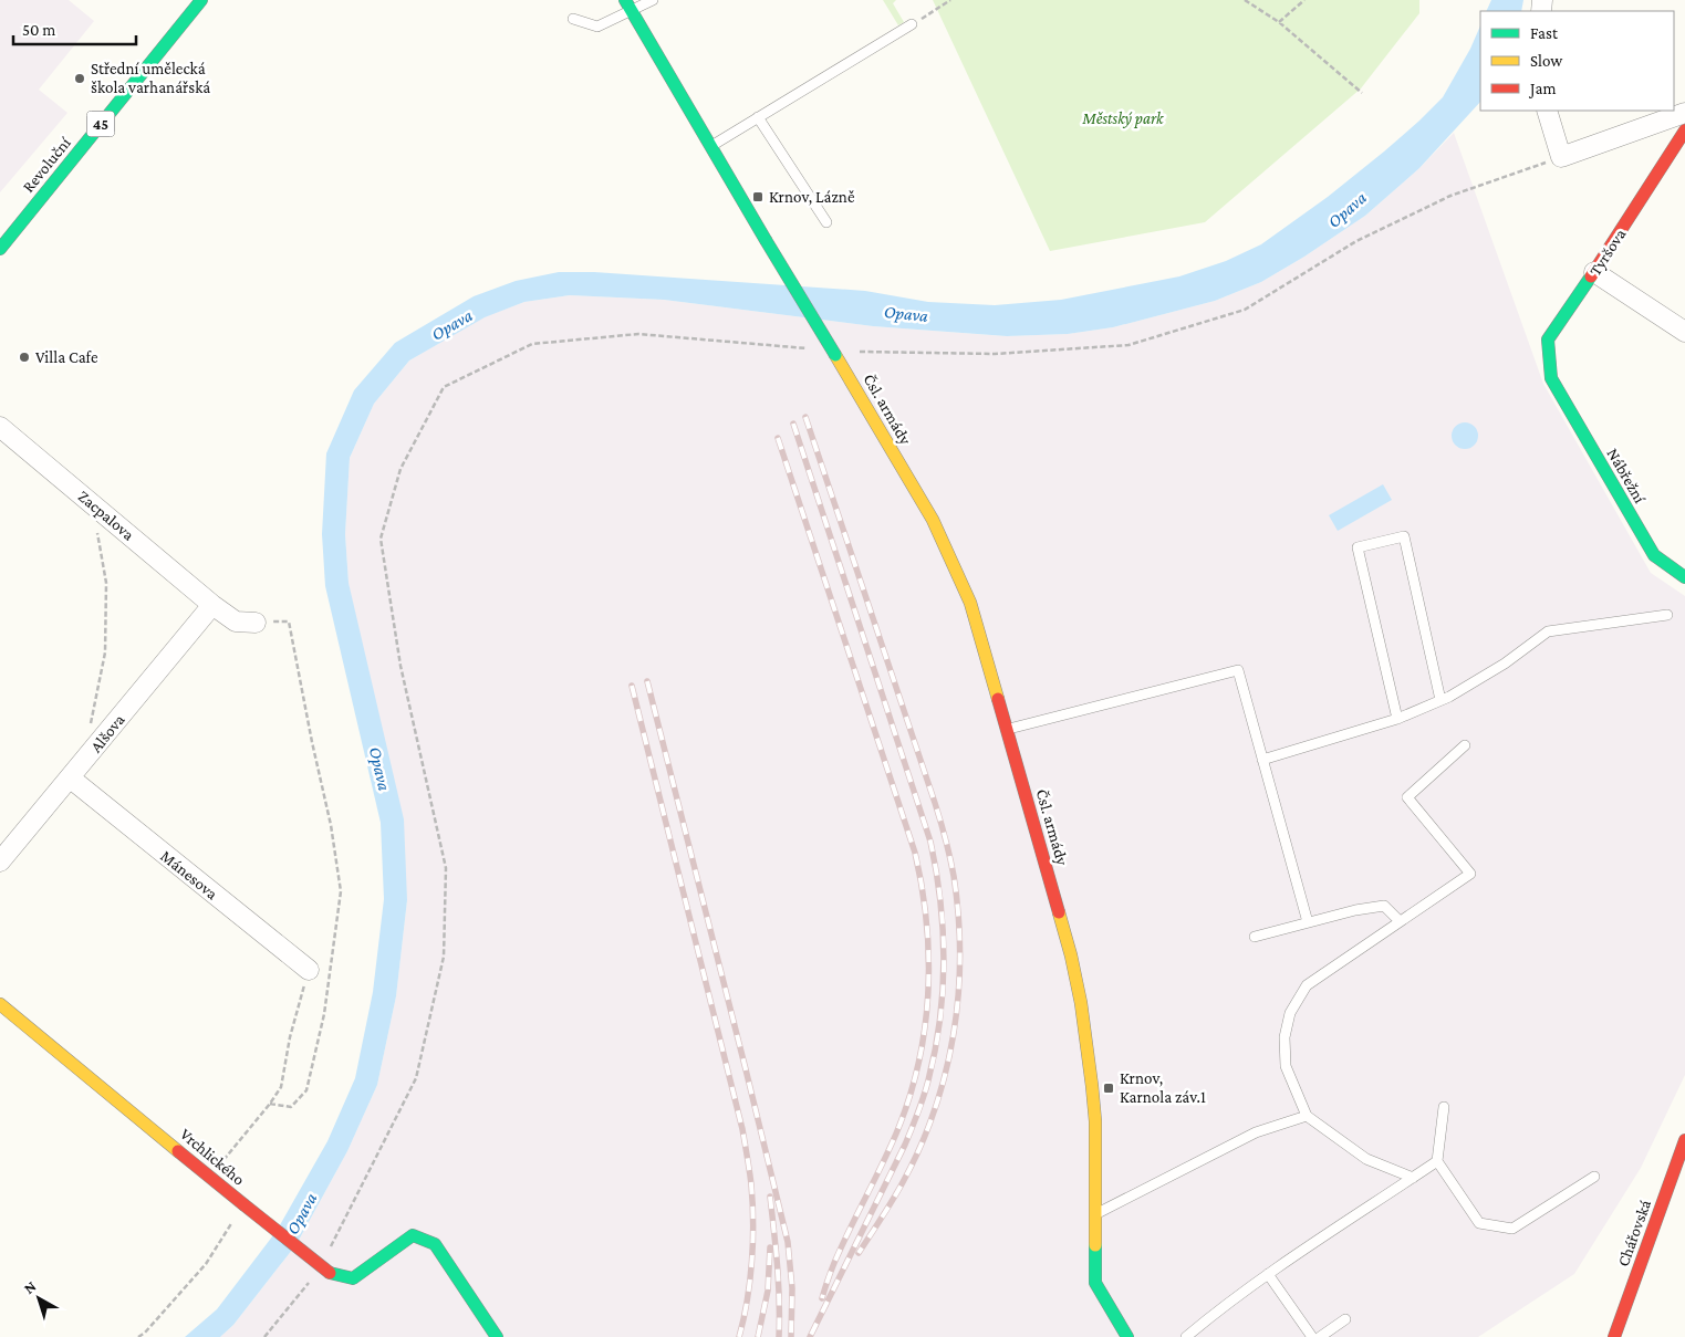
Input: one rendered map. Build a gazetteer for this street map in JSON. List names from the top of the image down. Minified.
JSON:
{"streets":{"main road":["45","Revoluční","Tyršova","Čsl. armády","Nábřežní","Vrchlického","Chářovská"],"street":["Zacpalova","Alšova","Mánesova"]},"crossings":[["Tyršova","Nábřežní"],["Zacpalova","Alšova"],["Alšova","Mánesova"]],"water":["Opava"],"parks":["Městský park"],"places":{"other":["Střední umělecká škola varhanářská","Villa Cafe"],"transit":["Krnov, Lázně","Krnov, Karnola záv.1"]},"legend":["Fast","Slow","Jam"],"scale_bar":"50 m","north":"top left"}
